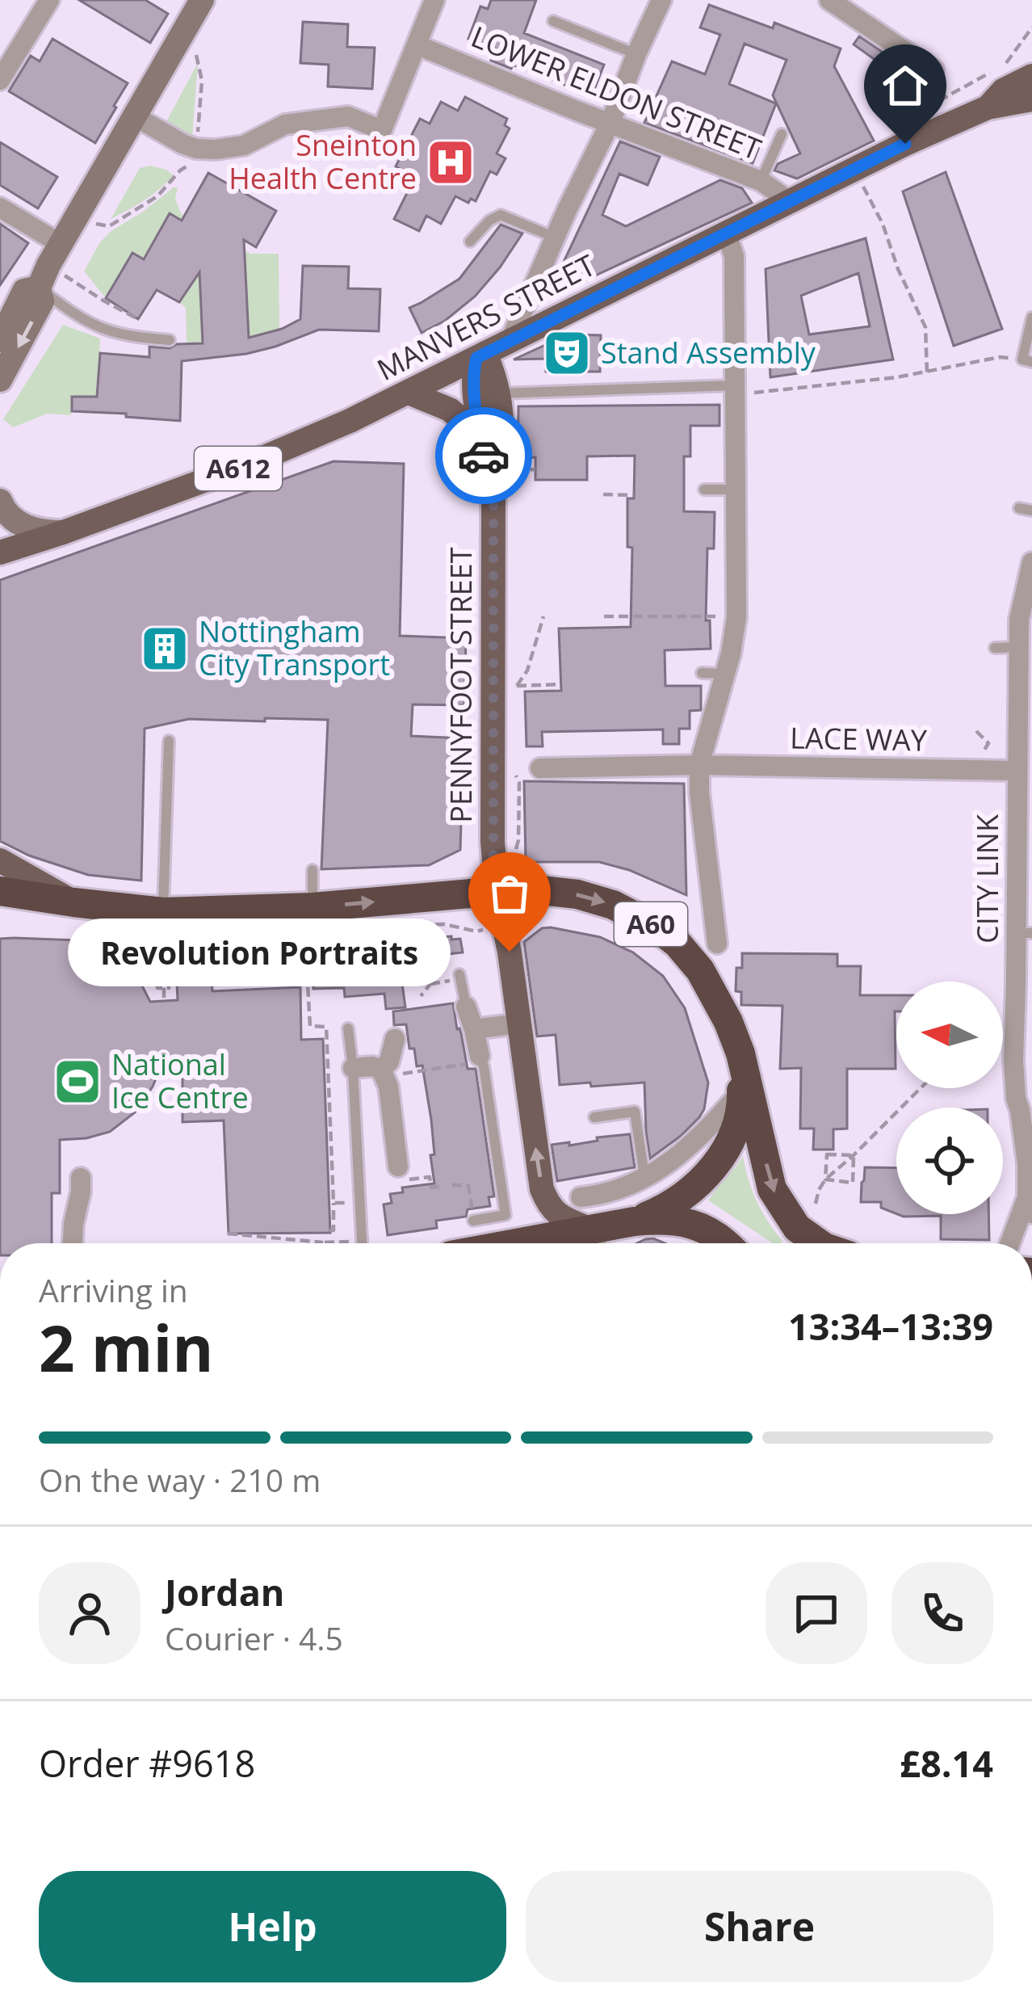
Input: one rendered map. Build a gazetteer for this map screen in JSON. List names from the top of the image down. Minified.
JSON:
{"streets":{"highway":["A60"],"main road":["MANVERS STREET","A612","PENNYFOOT STREET"],"street":["LOWER ELDON STREET","LACE WAY","CITY LINK"]},"crossings":[["LOWER ELDON STREET","MANVERS STREET"],["MANVERS STREET","PENNYFOOT STREET"],["PENNYFOOT STREET","A60"],["LACE WAY","CITY LINK"]],"places":{"hospital":["Sneinton Health Centre"],"theatre":["Stand Assembly"],"building":["Nottingham City Transport"],"other":["Revolution Portraits"],"sports":["National Ice Centre"]},"north":"left","page":{"bubble":"Revolution Portraits","heading":["2 min","Arriving in","13:34–13:39"],"panel":["Jordan","Courier · 4.5","Order #9618","£8.14"],"bar":"On the way · 210 m","buttons":["Help","Share"]}}
